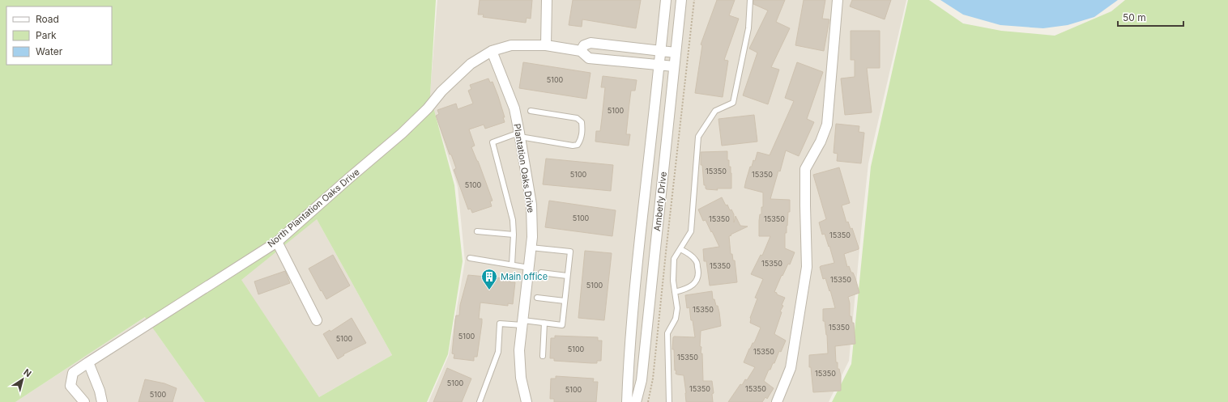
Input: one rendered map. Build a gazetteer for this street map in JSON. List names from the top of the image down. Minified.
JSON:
{"streets":{"street":["Plantation Oaks Drive","Amberly Drive","North Plantation Oaks Drive"]},"crossings":[["Plantation Oaks Drive","North Plantation Oaks Drive"]],"places":{"building":["Main office"]},"house_numbers":["5100","5100","15350","5100","15350","5100","5100","15350","15350","15350","15350","15350","15350","5100","15350","15350","5100","5100","5100","15350","15350","15350","5100","15350","15350","5100","5100"],"legend":["Road","Park","Water"],"scale_bar":"50 m","north":"top right"}
